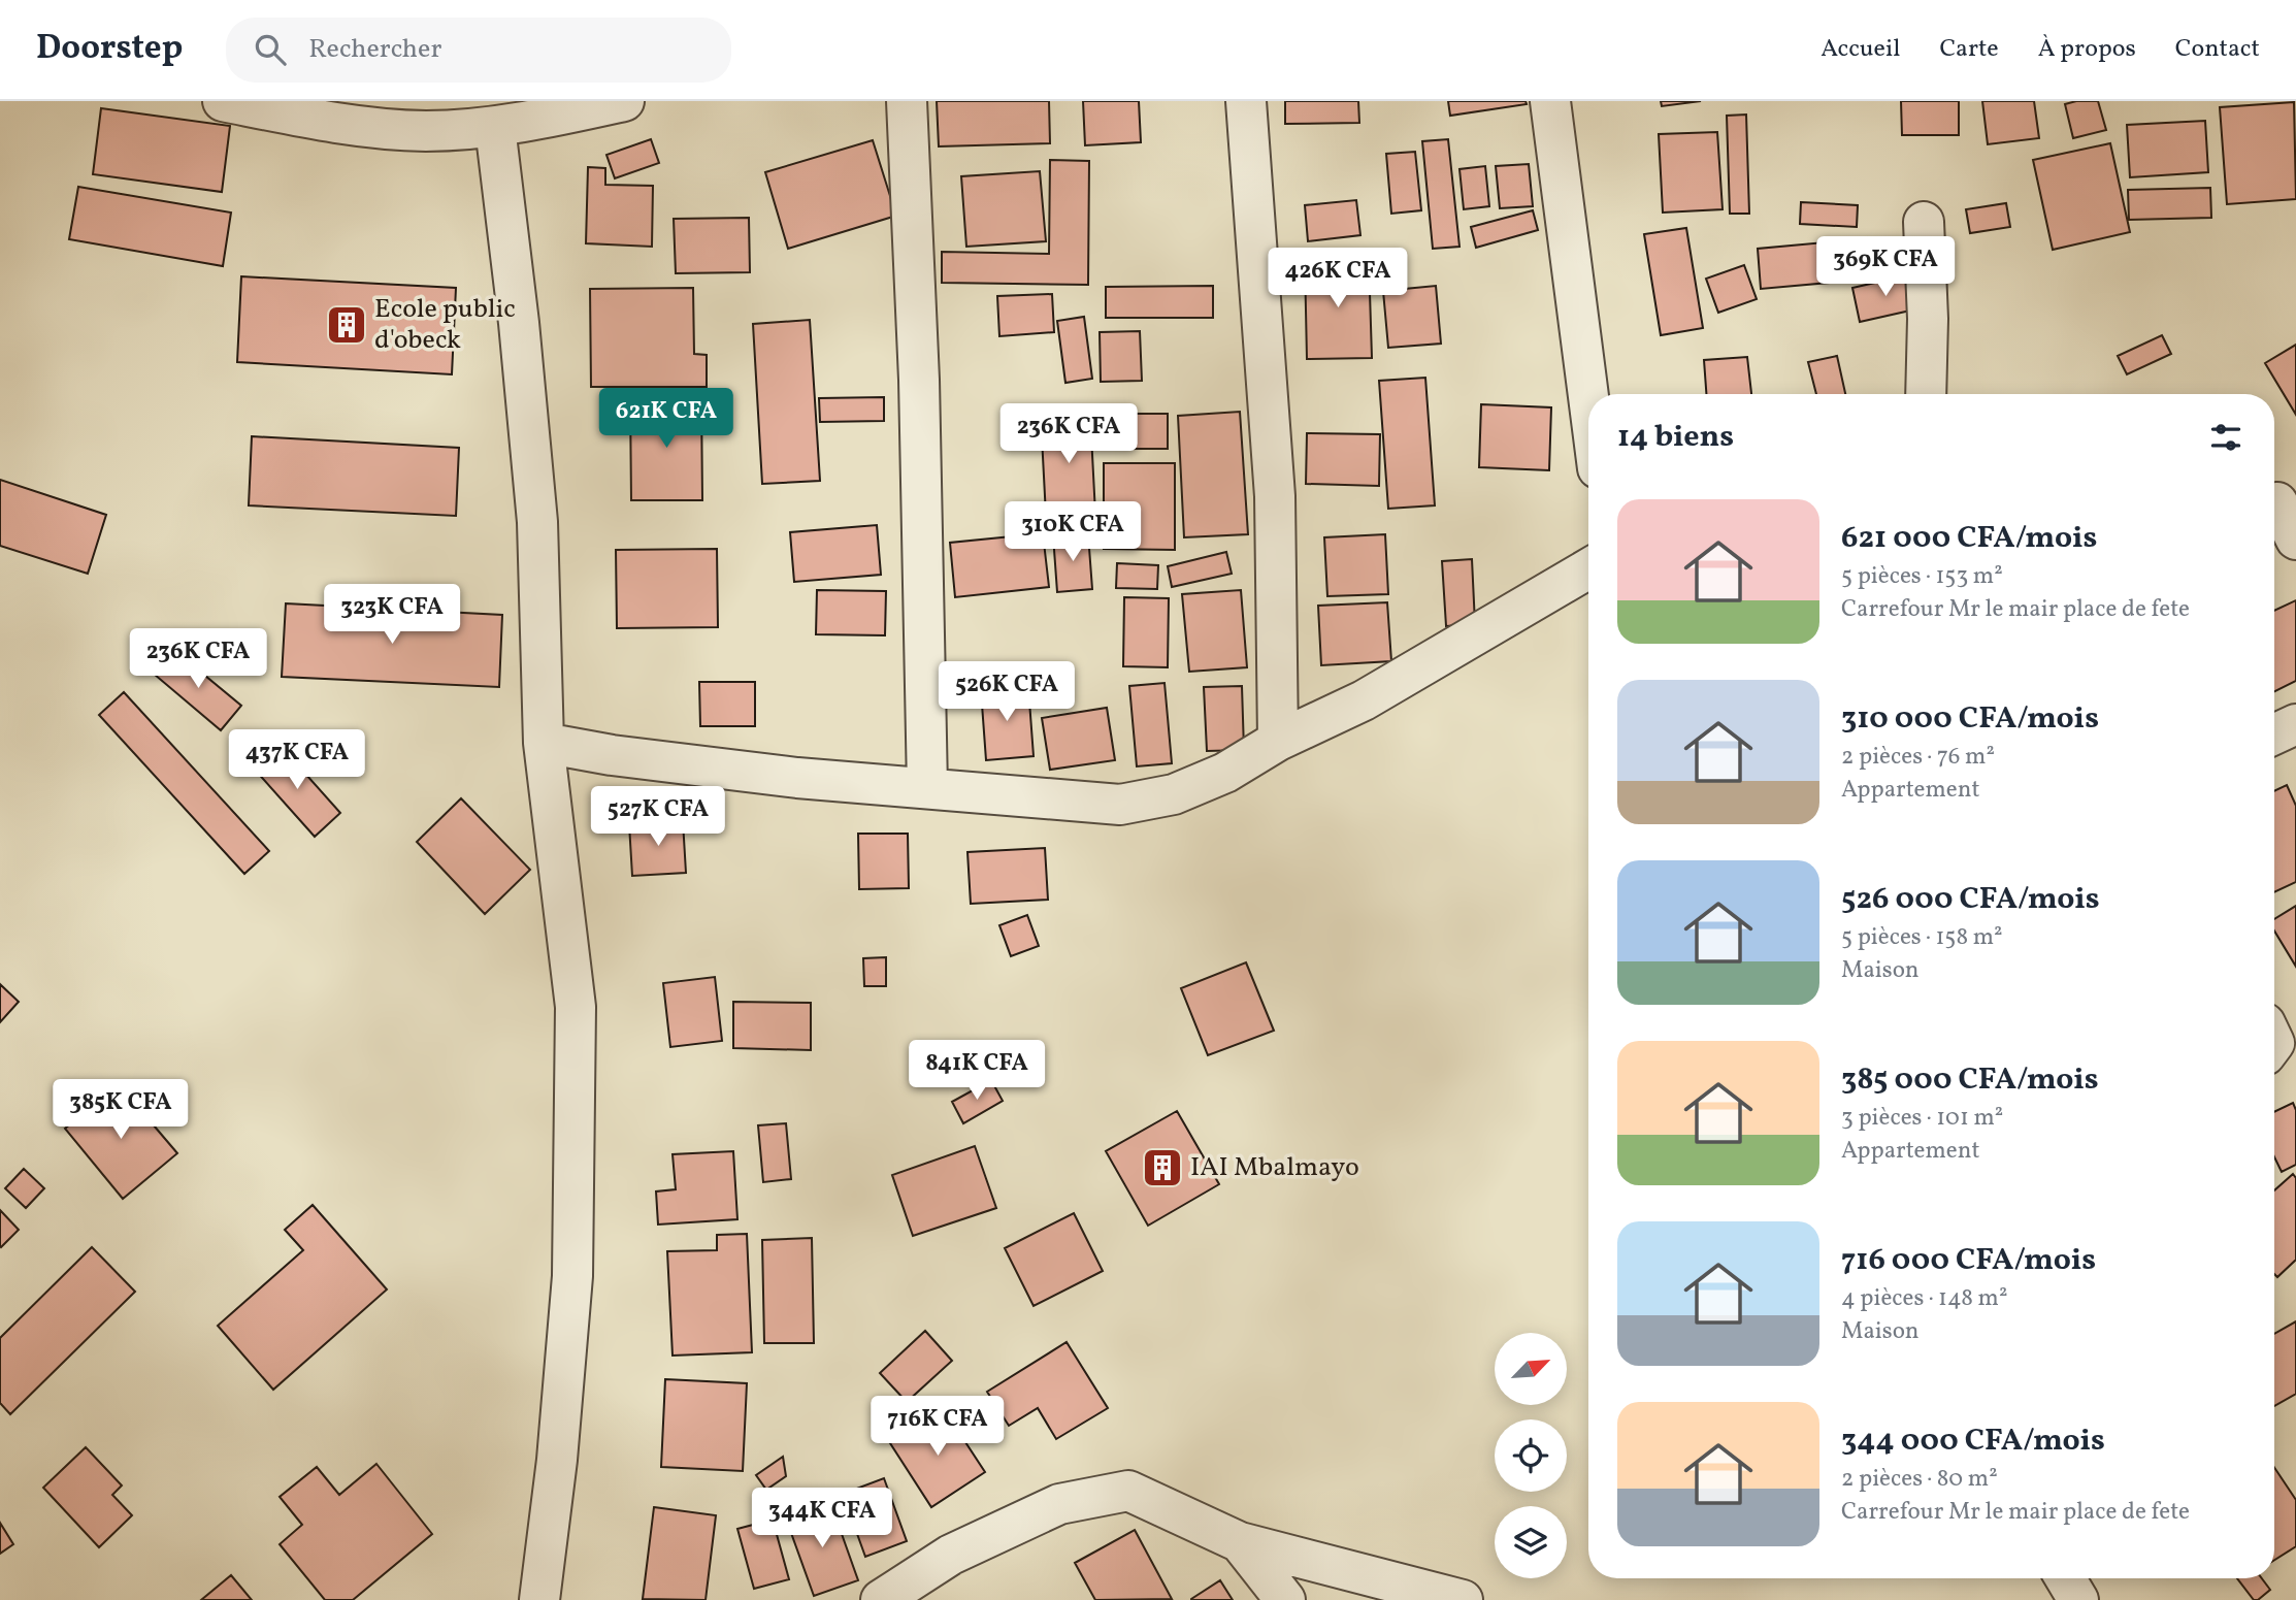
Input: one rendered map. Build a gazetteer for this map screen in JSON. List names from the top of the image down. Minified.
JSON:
{"places":{"building":["Ecole public d'obeck","IAI Mbalmayo"]},"north":"top right","page":{"header":"Doorstep","search":"Rechercher","nav":["Accueil","Carte","À propos","Contact"],"price":["369K CFA","426K CFA","621K CFA","236K CFA","310K CFA","323K CFA","236K CFA","526K CFA","437K CFA","527K CFA","841K CFA","385K CFA","716K CFA","344K CFA"],"heading":"14 biens","list":[{"name":"621 000 CFA/mois","note":"5 pièces · 153 m² · Carrefour Mr le mair place de fete"},{"name":"310 000 CFA/mois","note":"2 pièces · 76 m² · Appartement"},{"name":"526 000 CFA/mois","note":"5 pièces · 158 m² · Maison"},{"name":"385 000 CFA/mois","note":"3 pièces · 101 m² · Appartement"},{"name":"716 000 CFA/mois","note":"4 pièces · 148 m² · Maison"},{"name":"344 000 CFA/mois","note":"2 pièces · 80 m² · Carrefour Mr le mair place de fete"}]}}
